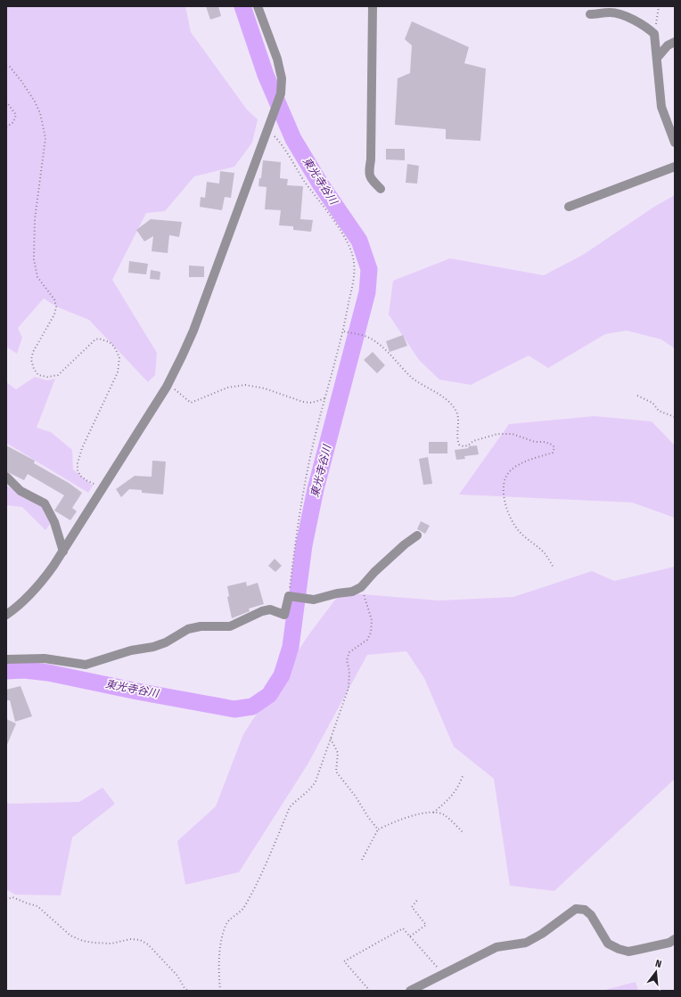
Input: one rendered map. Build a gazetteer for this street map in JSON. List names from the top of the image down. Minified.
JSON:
{"water":["東光寺谷川"],"north":"top"}
